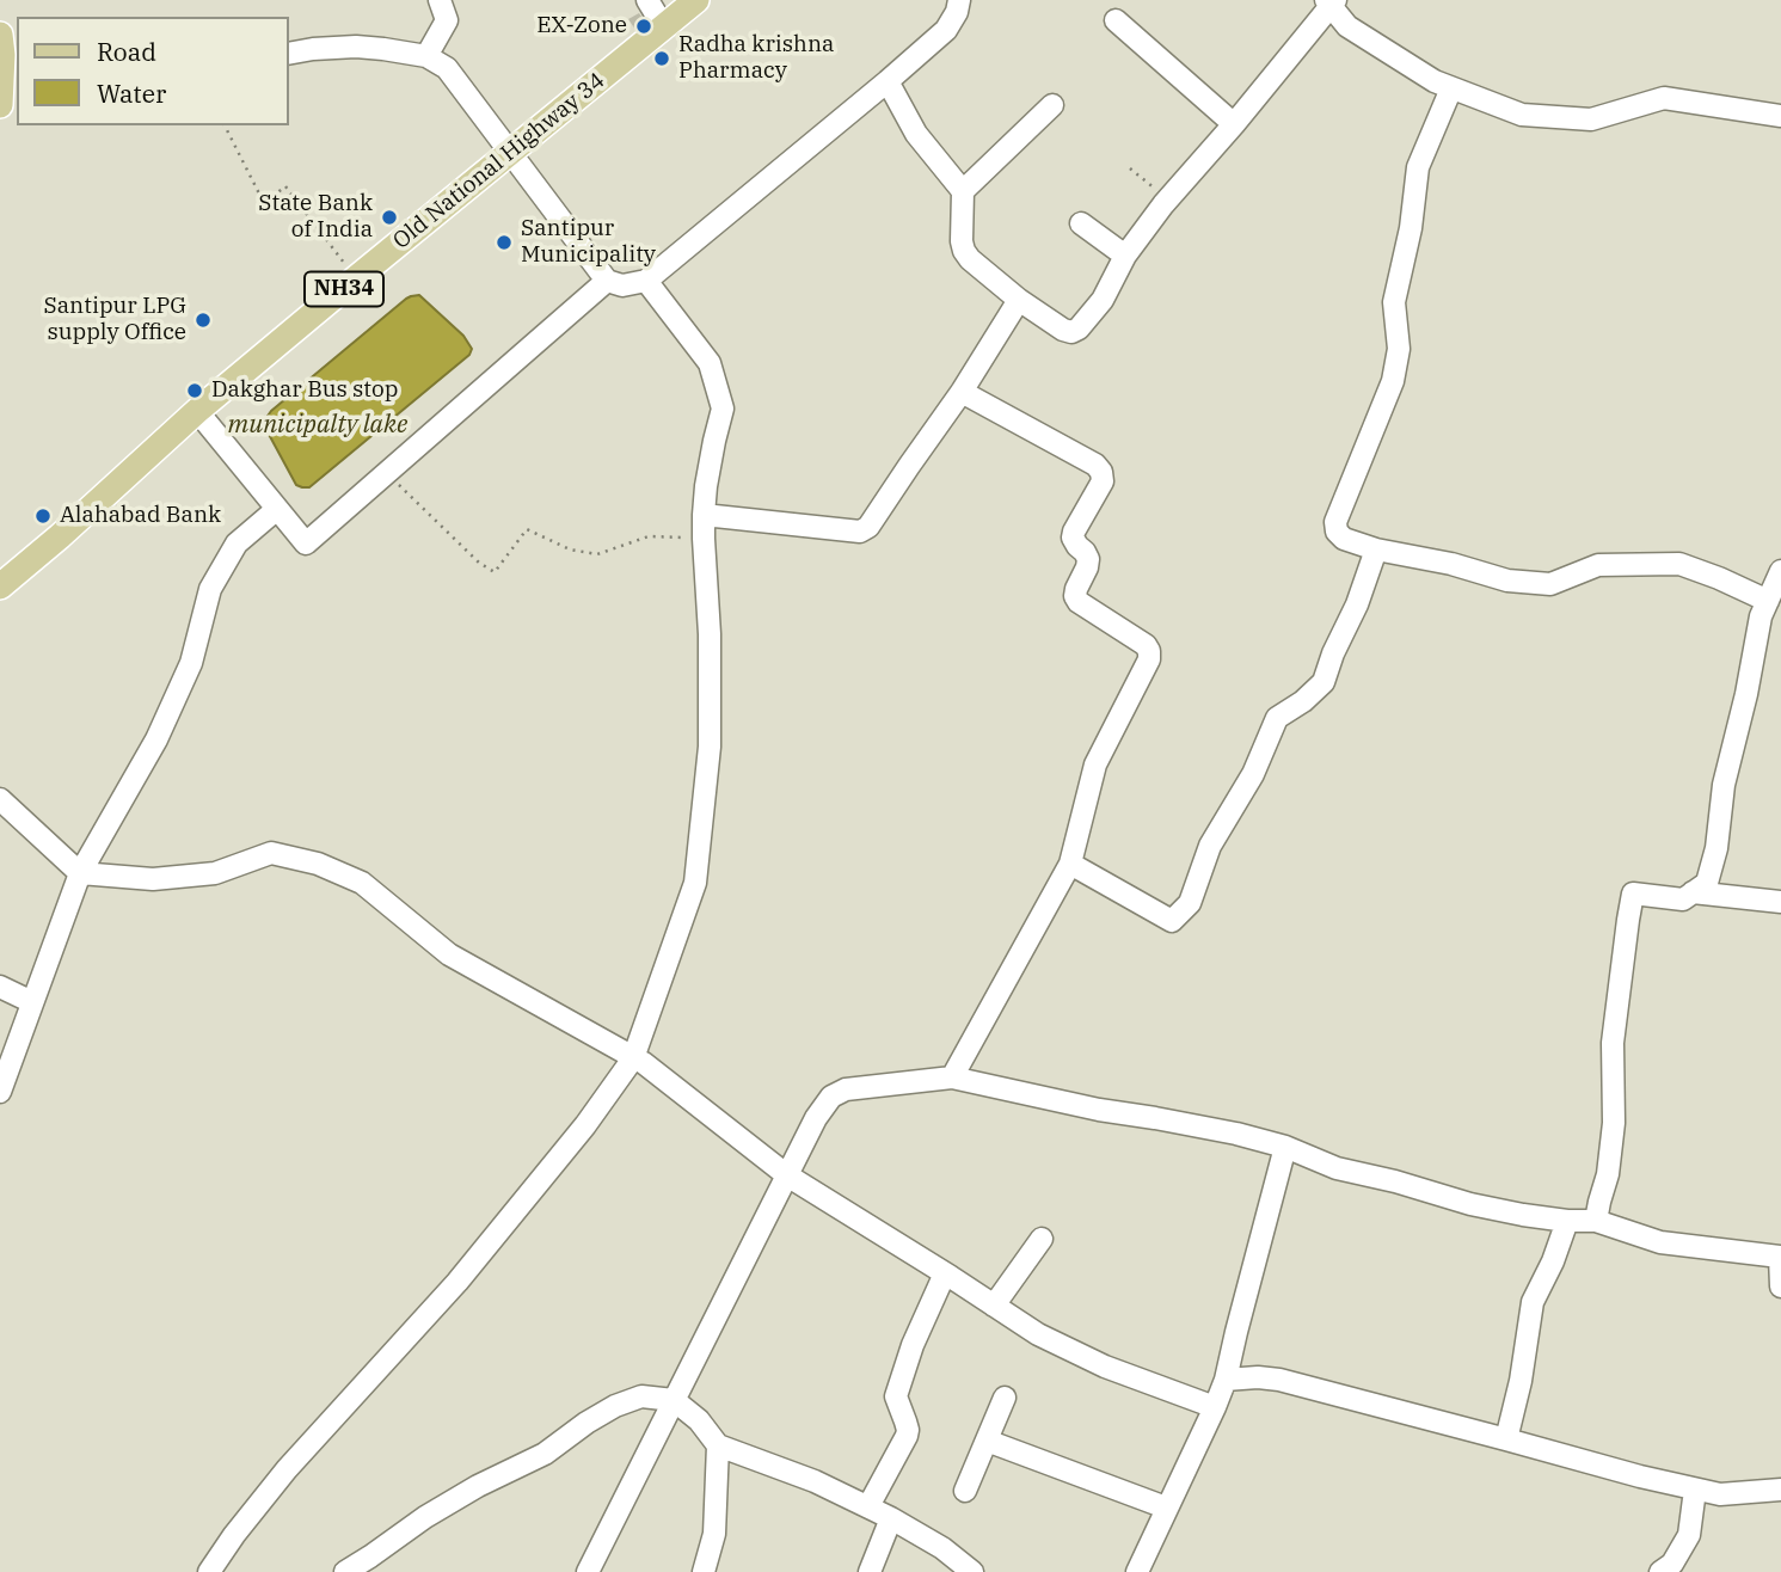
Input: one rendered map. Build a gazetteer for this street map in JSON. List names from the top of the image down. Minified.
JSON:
{"streets":{"main road":["Old National Highway 34","NH34"]},"water":["municipalty lake"],"places":["EX-Zone","Radha krishna Pharmacy","State Bank of India","Santipur Municipality","Santipur LPG supply Office","Dakghar Bus stop","Alahabad Bank"],"legend":["Road","Water"]}
